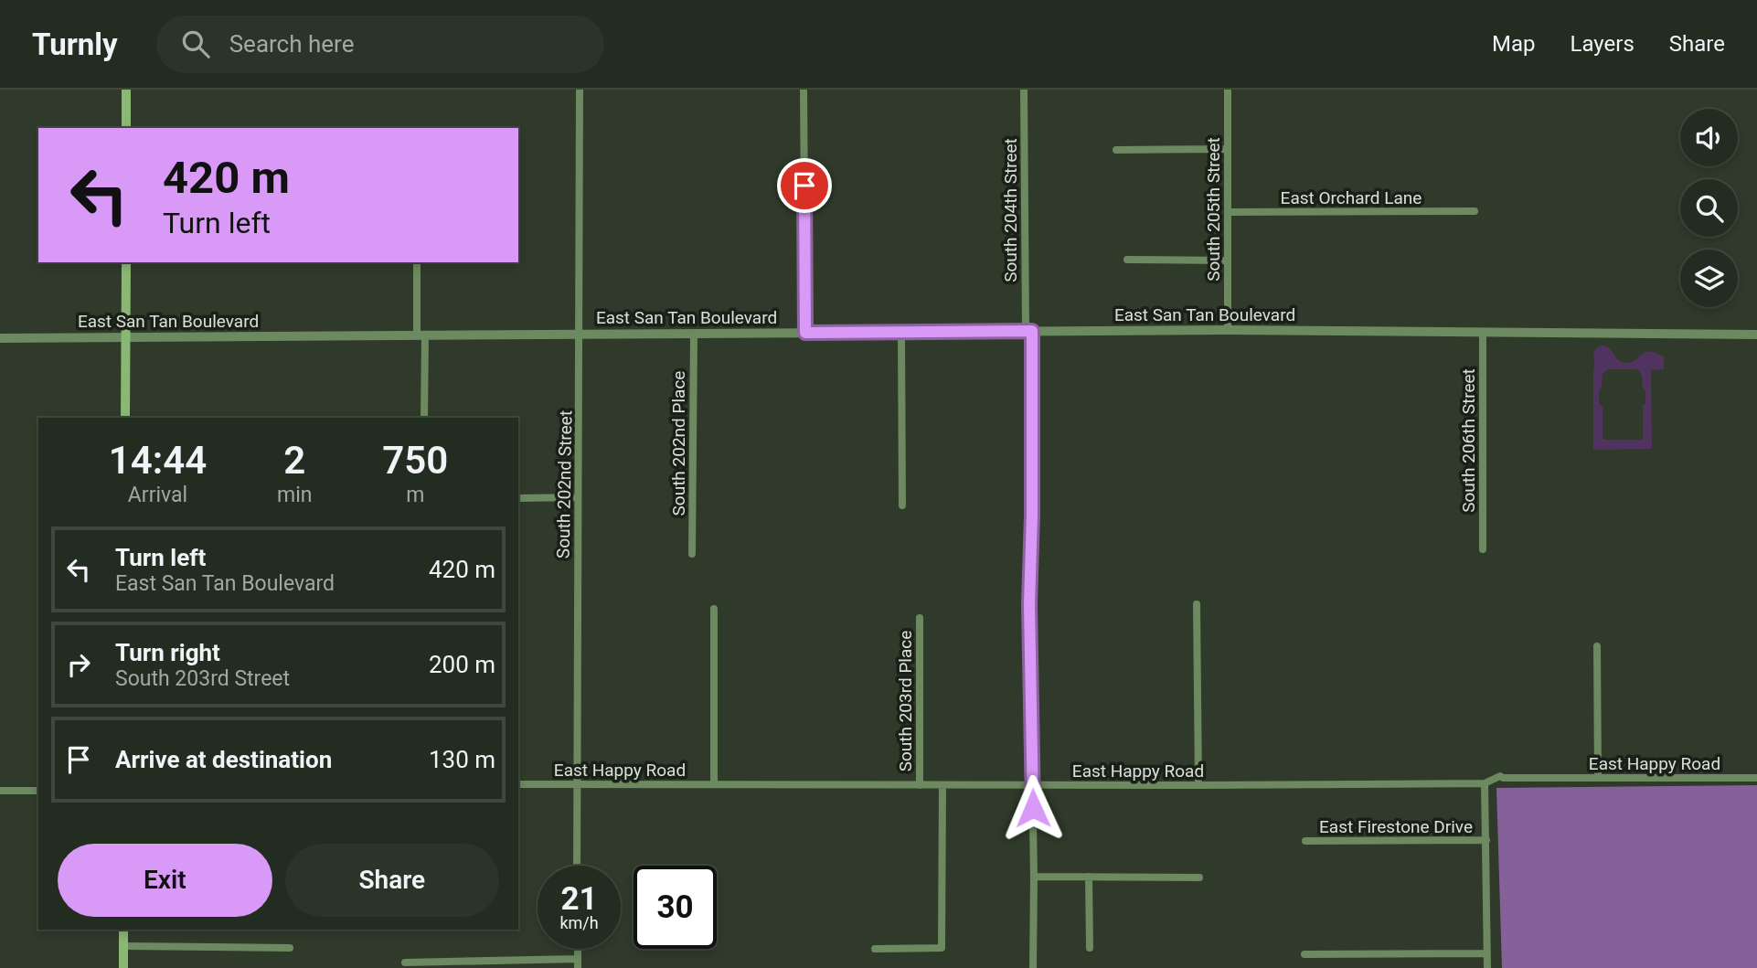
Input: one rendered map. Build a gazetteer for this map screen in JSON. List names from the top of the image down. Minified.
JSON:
{"streets":{"street":["East Orchard Lane","South 205th Street","South 204th Street","East San Tan Boulevard","South 206th Street","South 202nd Place","South 202nd Street","South 203rd Place","East Happy Road","East Firestone Drive"]},"crossings":[["East Orchard Lane","South 205th Street"],["South 205th Street","East San Tan Boulevard"],["South 204th Street","East San Tan Boulevard"],["South 204th Street","East Happy Road"],["East San Tan Boulevard","South 206th Street"],["East San Tan Boulevard","South 202nd Place"],["East San Tan Boulevard","South 202nd Street"],["South 202nd Street","East Happy Road"],["South 203rd Place","East Happy Road"]],"page":{"header":"Turnly","search":"Search here","nav":["Map","Layers","Share"],"turn":["420 m","Turn left"],"eta":["14:44","Arrival","2","min","750","m"],"list":[{"name":"Turn left","note":"East San Tan Boulevard","value":"420 m"},{"name":"Turn right","note":"South 203rd Street","value":"200 m"},{"name":"Arrive at destination","value":"130 m"}],"buttons":["Exit","Share"],"speed":"21 km/h","limit":"30"}}
